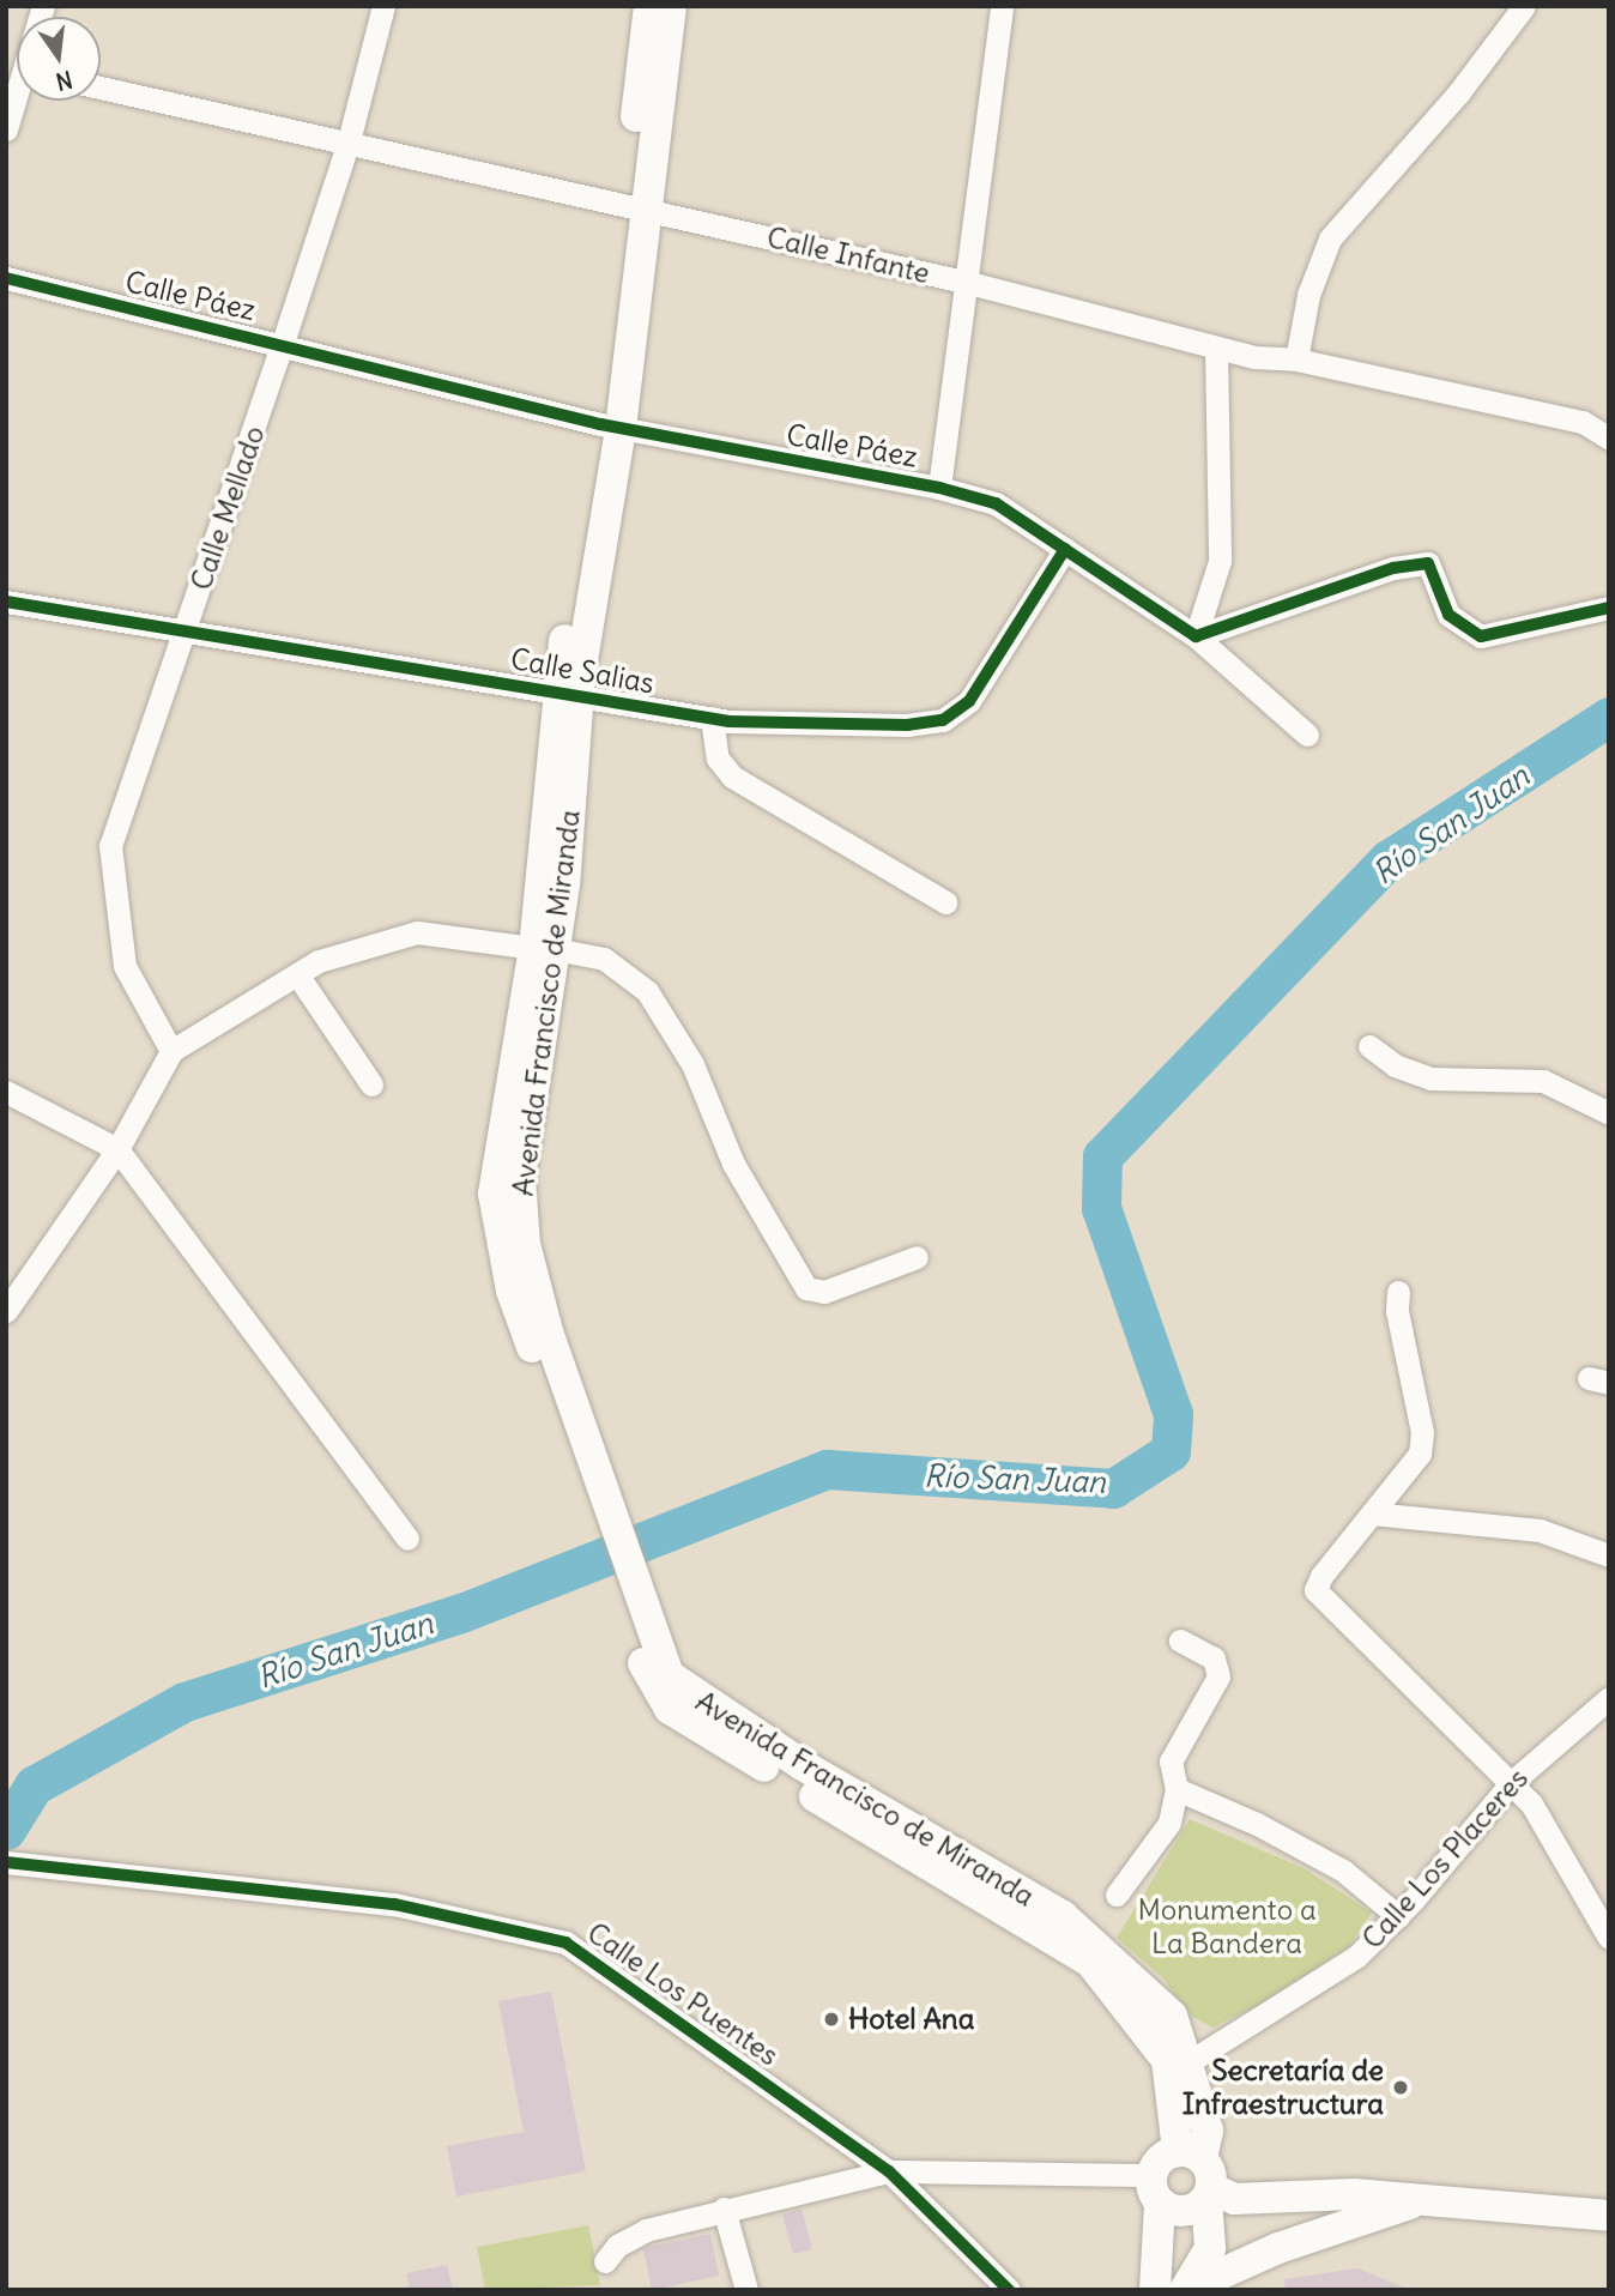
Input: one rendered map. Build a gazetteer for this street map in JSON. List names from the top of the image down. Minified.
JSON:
{"streets":{"main road":["Avenida Francisco de Miranda"],"street":["Calle Infante","Calle Páez","Calle Mellado","Calle Salias","Calle Los Placeres","Calle Los Puentes"]},"crossings":[["Calle Infante","Calle Mellado"],["Calle Infante","Avenida Francisco de Miranda"],["Calle Páez","Calle Mellado"],["Calle Páez","Calle Salias"],["Calle Páez","Avenida Francisco de Miranda"],["Calle Mellado","Calle Salias"],["Calle Salias","Avenida Francisco de Miranda"],["Avenida Francisco de Miranda","Calle Los Placeres"]],"water":["Río San Juan"],"parks":["Monumento a La Bandera"],"places":["Hotel Ana","Secretaría de Infraestructura"],"north":"bottom"}
